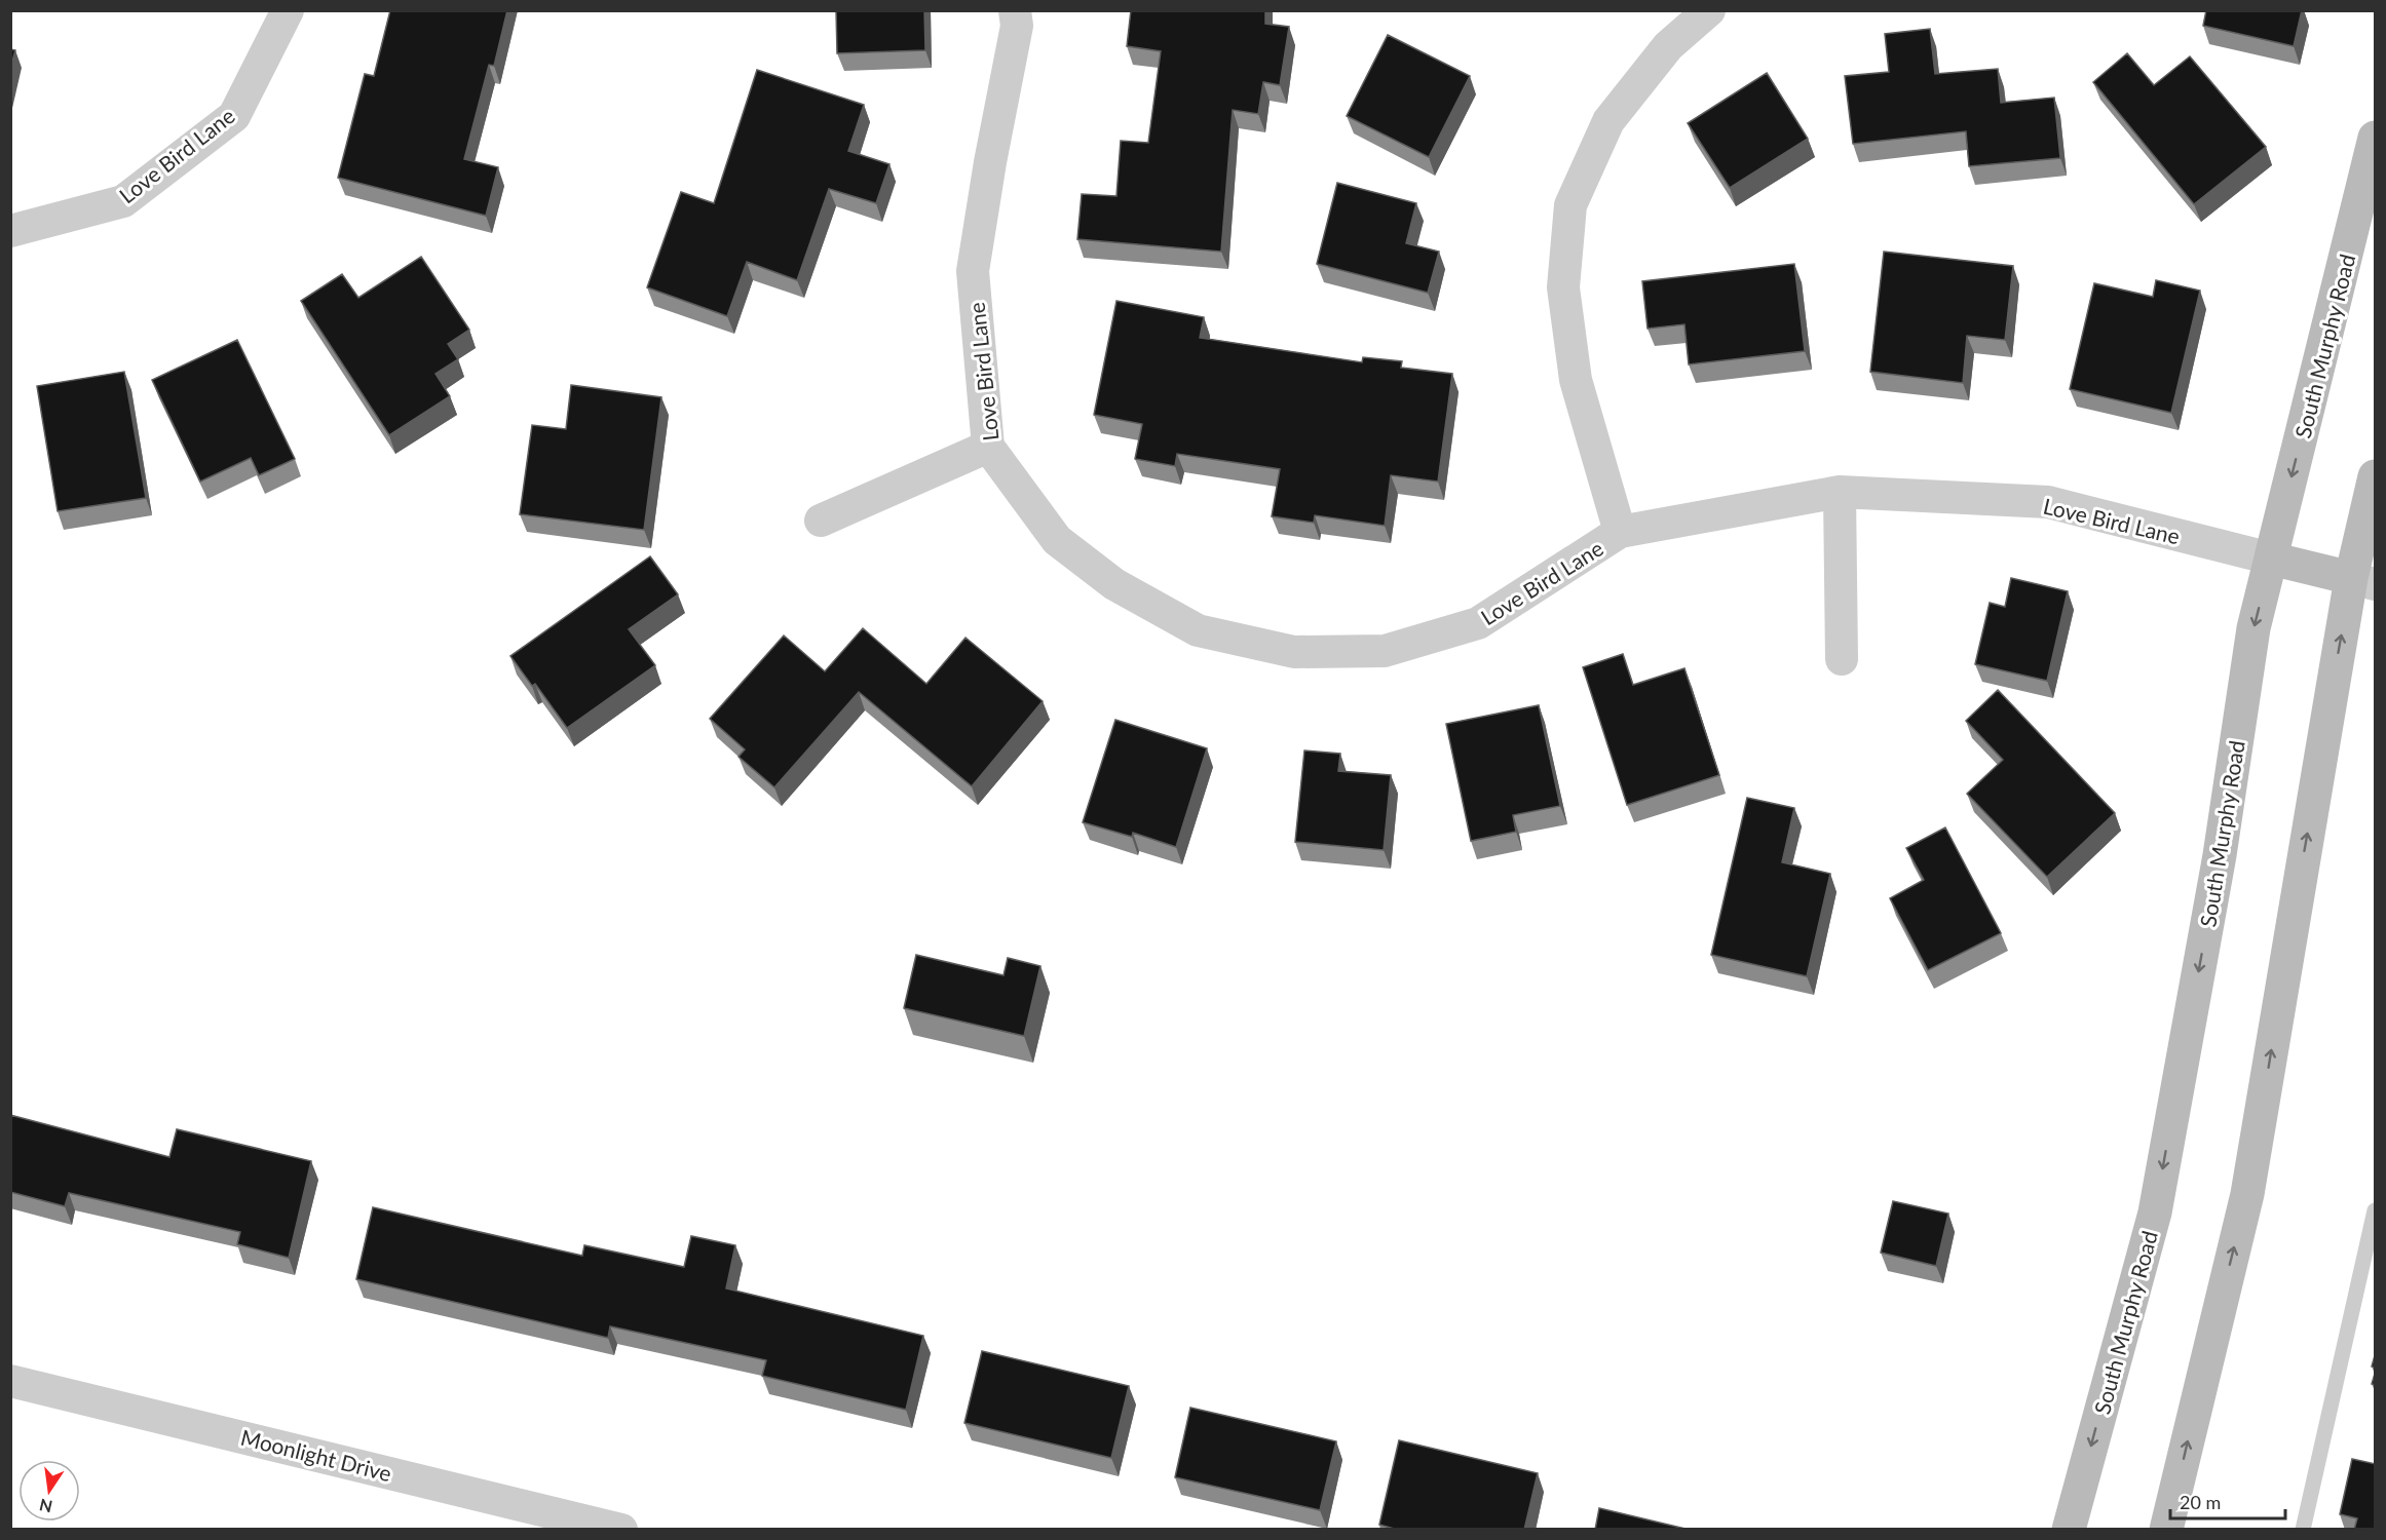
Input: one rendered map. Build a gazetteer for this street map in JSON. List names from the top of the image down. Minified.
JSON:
{"streets":{"main road":["South Murphy Road"],"street":["Love Bird Lane","Moonlight Drive"]},"crossings":[["Love Bird Lane","South Murphy Road"]],"scale_bar":"20 m","north":"bottom"}
